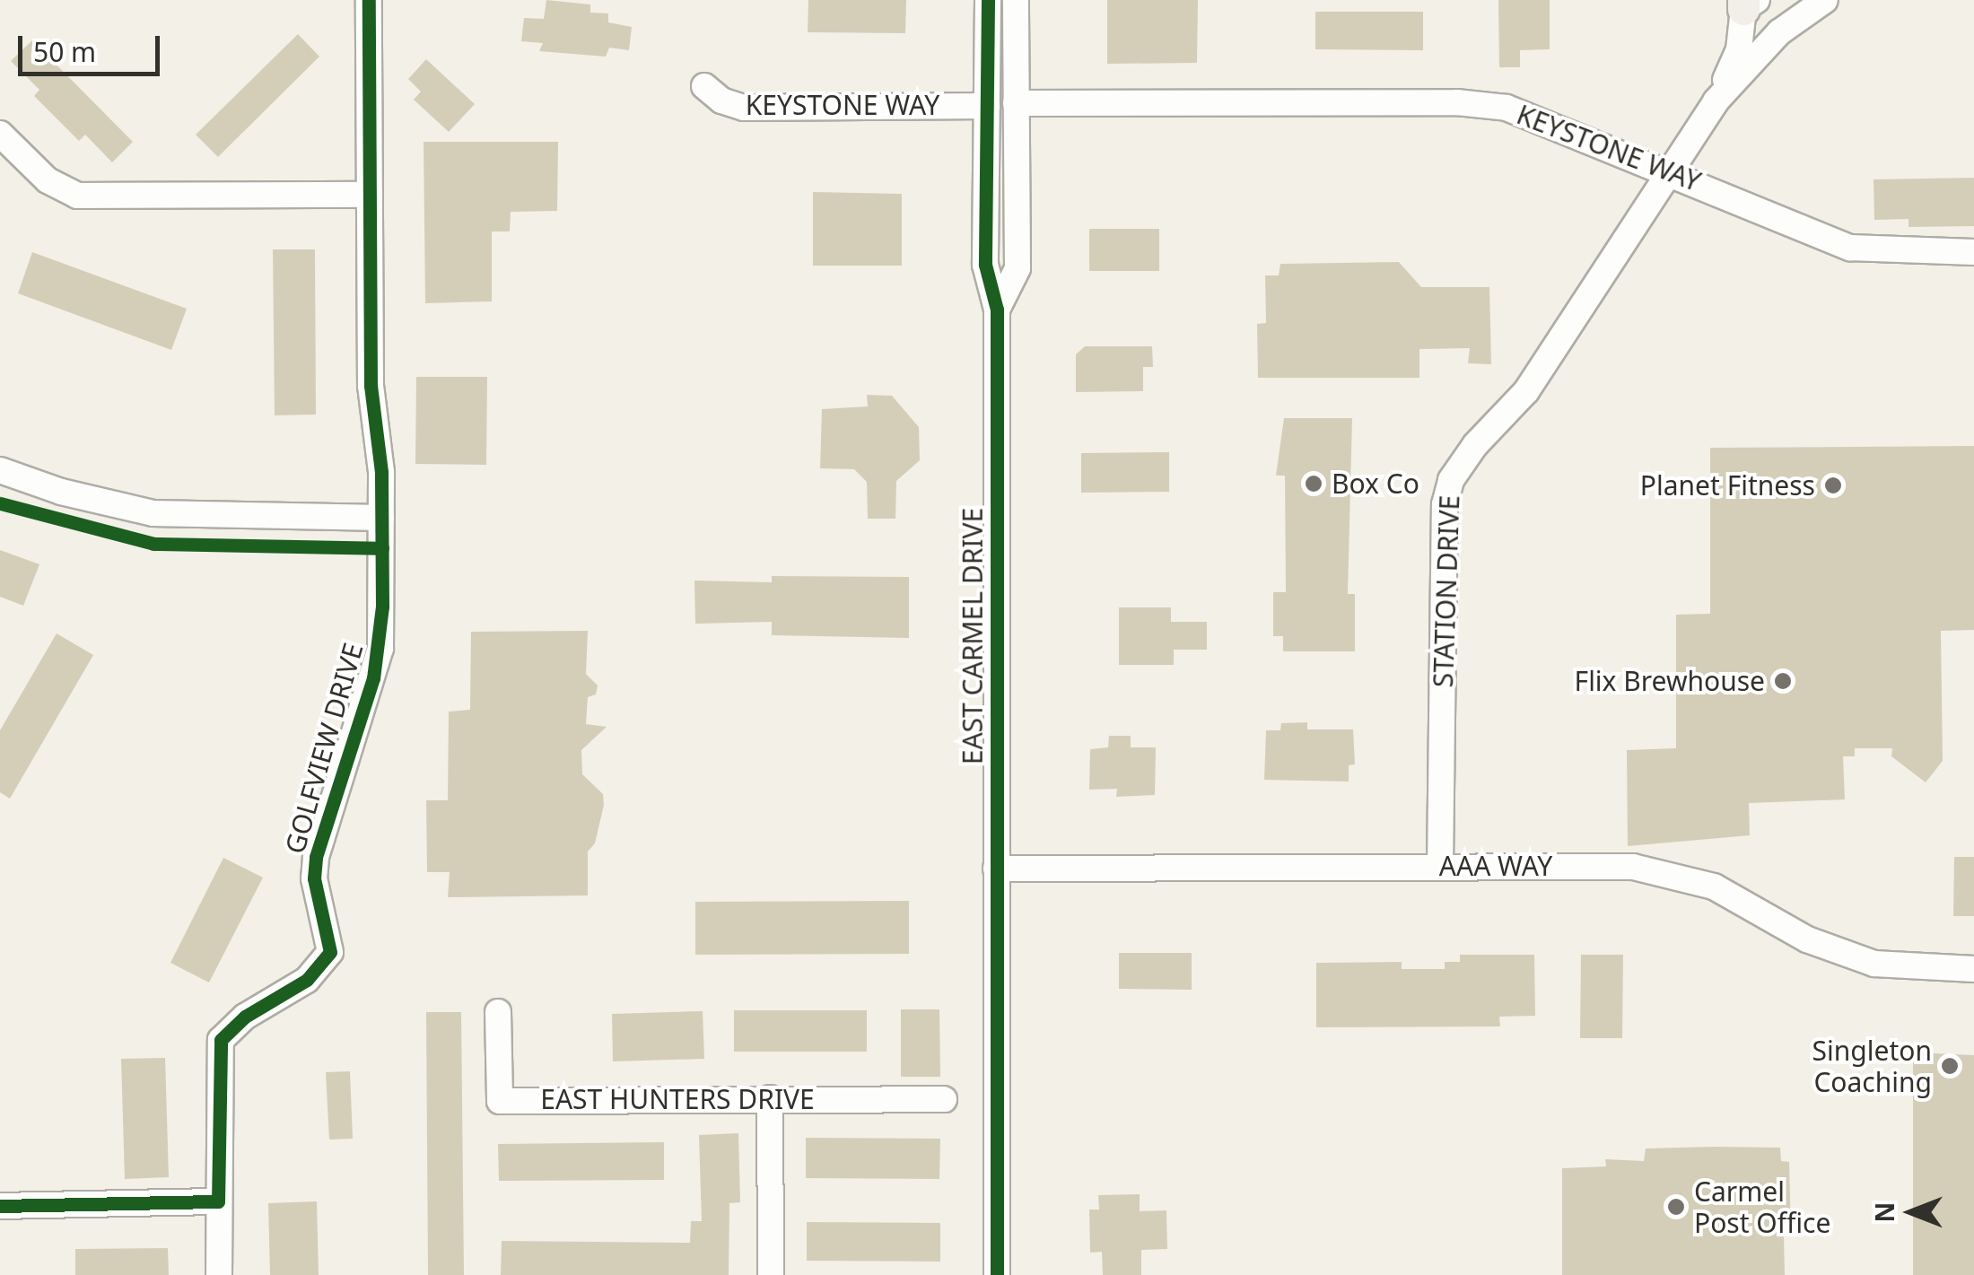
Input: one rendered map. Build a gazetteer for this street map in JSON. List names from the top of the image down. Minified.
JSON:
{"streets":{"street":["KEYSTONE WAY","STATION DRIVE","EAST CARMEL DRIVE","GOLFVIEW DRIVE","AAA WAY","EAST HUNTERS DRIVE"]},"crossings":[["KEYSTONE WAY","STATION DRIVE"],["KEYSTONE WAY","EAST CARMEL DRIVE"],["STATION DRIVE","AAA WAY"],["EAST CARMEL DRIVE","AAA WAY"]],"places":["Box Co","Planet Fitness","Flix Brewhouse","Singleton Coaching","Carmel Post Office"],"scale_bar":"50 m","north":"left"}
